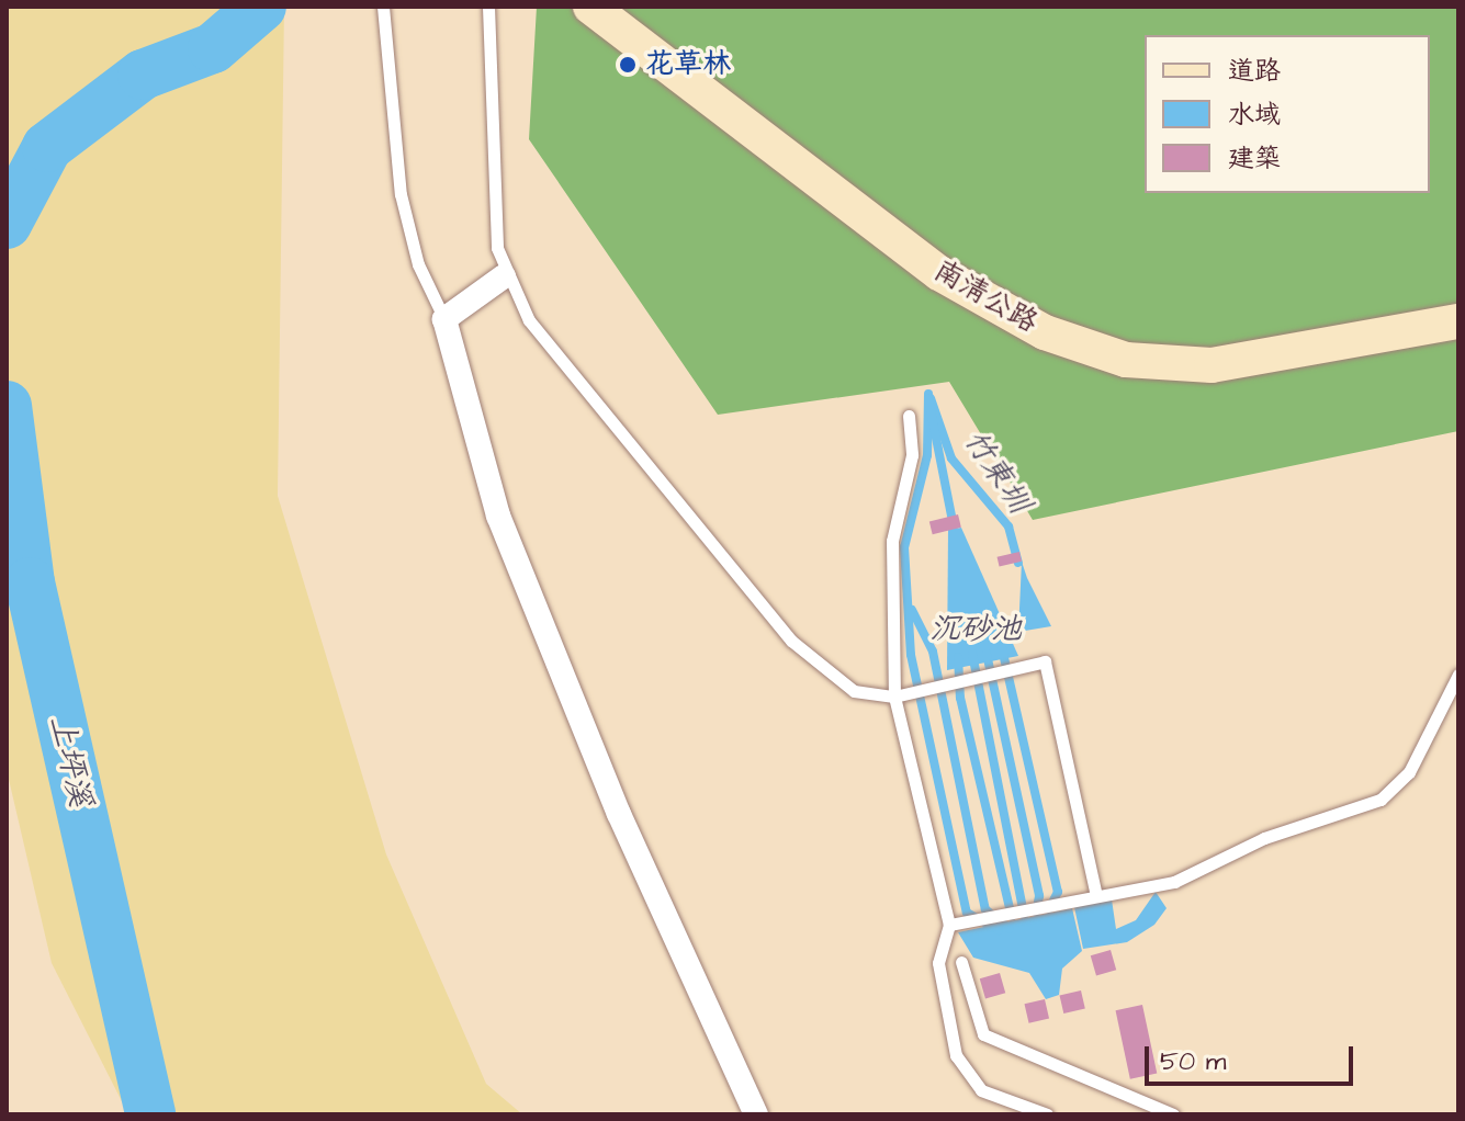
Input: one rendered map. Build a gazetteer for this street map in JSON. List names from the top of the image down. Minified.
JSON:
{"streets":{"main road":["南清公路"]},"water":["竹東圳","沉砂池","上坪溪"],"places":["花草林"],"legend":["道路","水域","建築"],"scale_bar":"50 m"}
